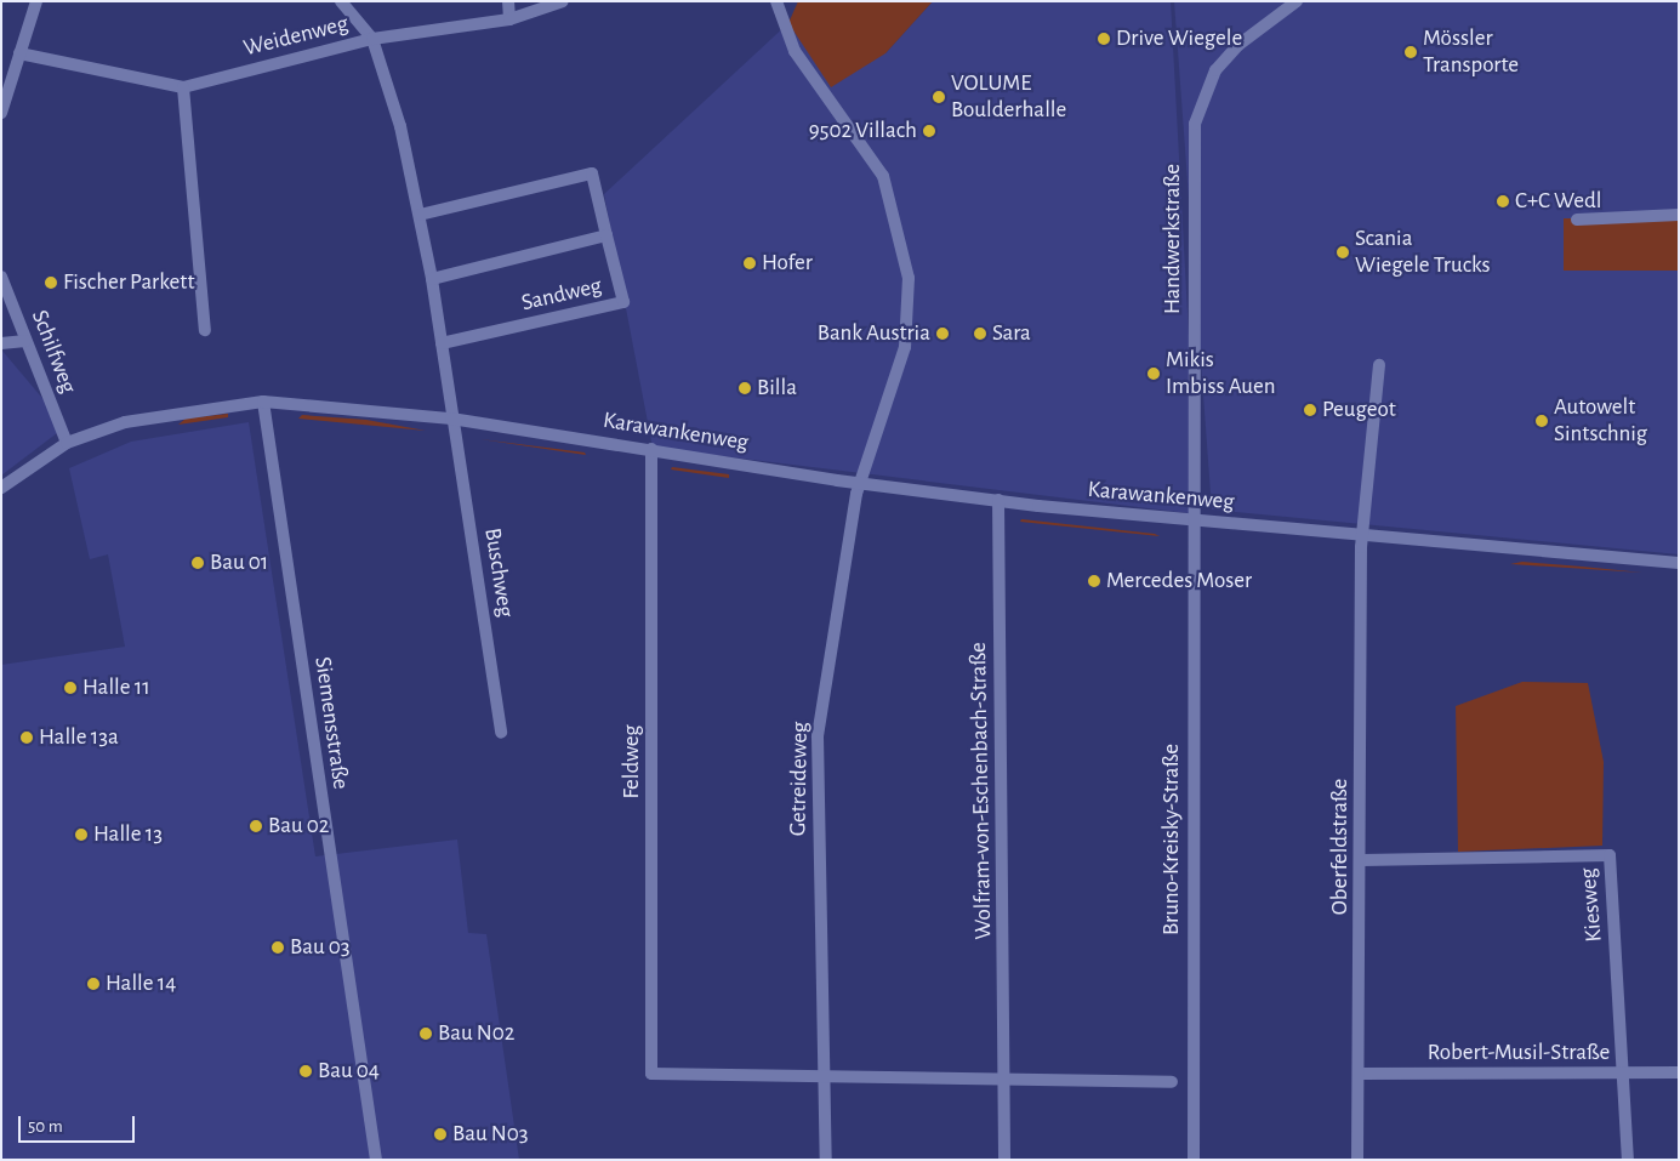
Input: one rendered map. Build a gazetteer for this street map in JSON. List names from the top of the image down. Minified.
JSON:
{"streets":{"street":["Weidenweg","Handwerkstraße","Sandweg","Schilfweg","Karawankenweg","Buschweg","Siemensstraße","Feldweg","Getreideweg","Wolfram-von-Eschenbach-Straße","Bruno-Kreisky-Straße","Oberfeldstraße","Kiesweg","Robert-Musil-Straße"]},"crossings":[["Handwerkstraße","Karawankenweg"],["Handwerkstraße","Bruno-Kreisky-Straße"],["Schilfweg","Karawankenweg"],["Karawankenweg","Buschweg"],["Karawankenweg","Siemensstraße"],["Karawankenweg","Feldweg"],["Karawankenweg","Getreideweg"],["Karawankenweg","Wolfram-von-Eschenbach-Straße"],["Karawankenweg","Bruno-Kreisky-Straße"],["Karawankenweg","Oberfeldstraße"],["Feldweg","Getreideweg"],["Oberfeldstraße","Kiesweg"],["Oberfeldstraße","Robert-Musil-Straße"],["Kiesweg","Robert-Musil-Straße"]],"places":["Drive Wiegele","Mössler Transporte","VOLUME Boulderhalle","9502 Villach","C+C Wedl","Scania Wiegele Trucks","Hofer","Fischer Parkett","Bank Austria","Sara","Mikis Imbiss Auen","Billa","Peugeot","Autowelt Sintschnig","Bau 01","Mercedes Moser","Halle 11","Halle 13a","Bau 02","Halle 13","Bau 03","Halle 14","Bau N02","Bau 04","Bau N03"],"scale_bar":"50 m"}
